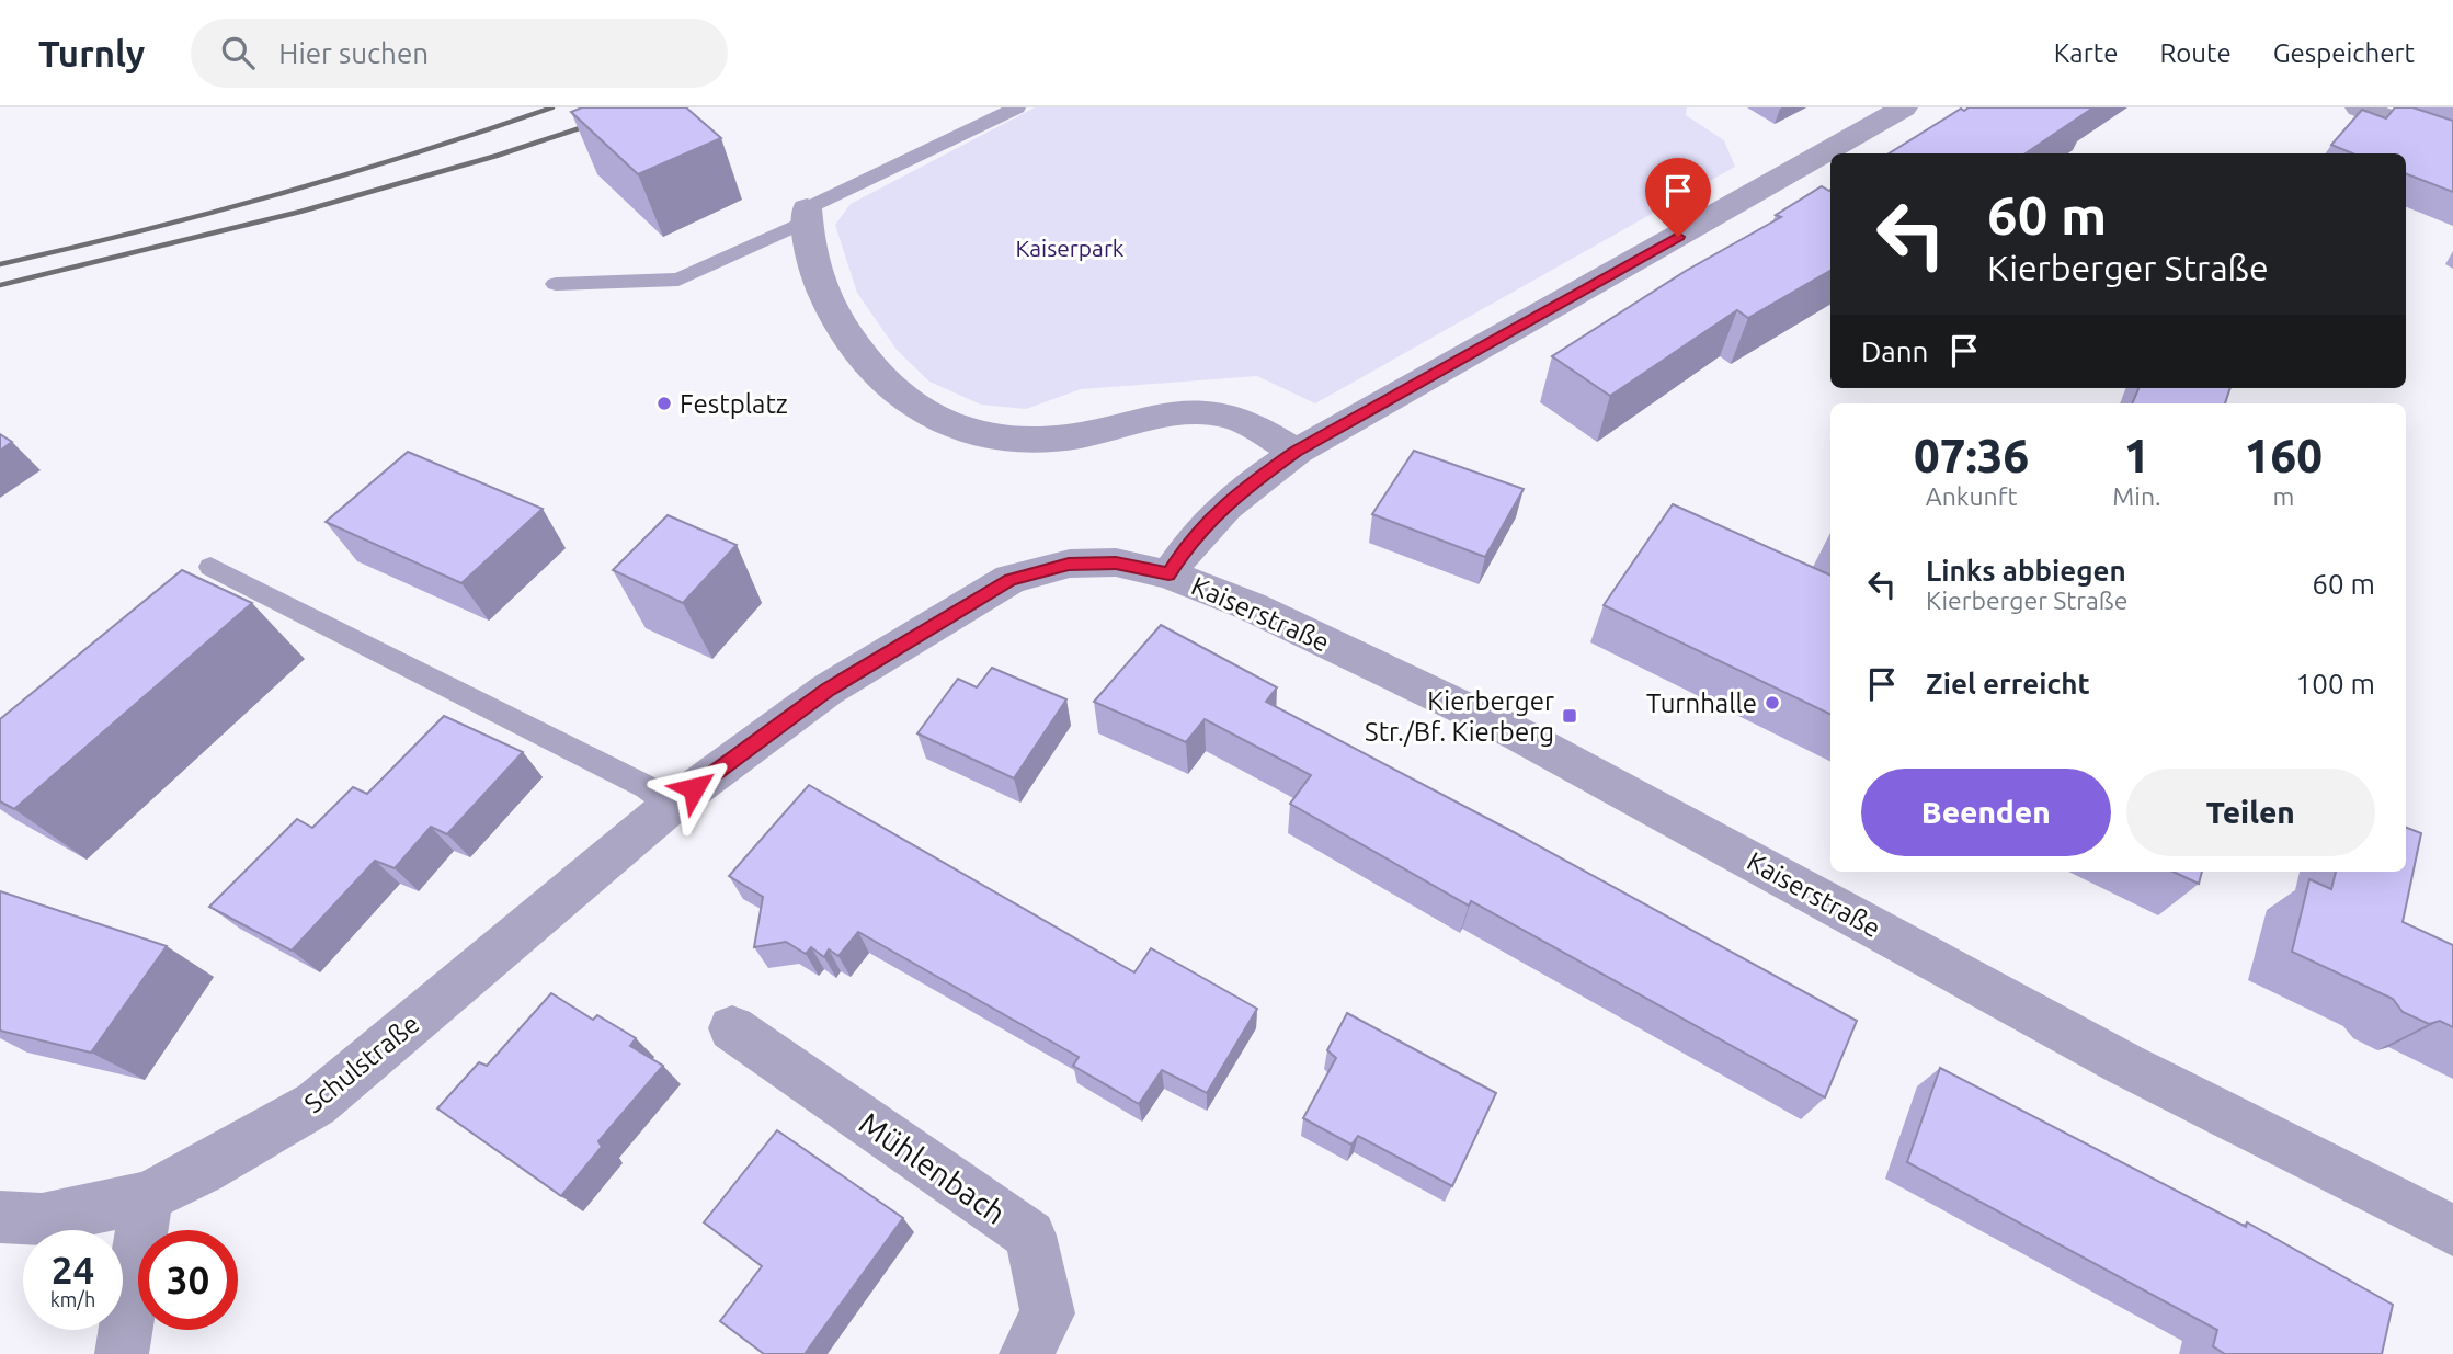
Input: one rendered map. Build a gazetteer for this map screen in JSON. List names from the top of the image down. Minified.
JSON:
{"streets":{"street":["Kaiserstraße","Schulstraße","Mühlenbach"]},"crossings":[["Kaiserstraße","Schulstraße"]],"parks":["Kaiserpark"],"places":{"other":["Festplatz","Turnhalle"],"transit":["Kierberger Str./Bf. Kierberg"]},"page":{"header":"Turnly","search":"Hier suchen","nav":["Karte","Route","Gespeichert"],"turn":["60 m","Kierberger Straße"],"then":"Dann","eta":["07:36","Ankunft","1","Min.","160","m"],"list":[{"name":"Links abbiegen","note":"Kierberger Straße","value":"60 m"},{"name":"Ziel erreicht","value":"100 m"}],"buttons":["Beenden","Teilen"],"speed":"24 km/h","limit":"30"}}
